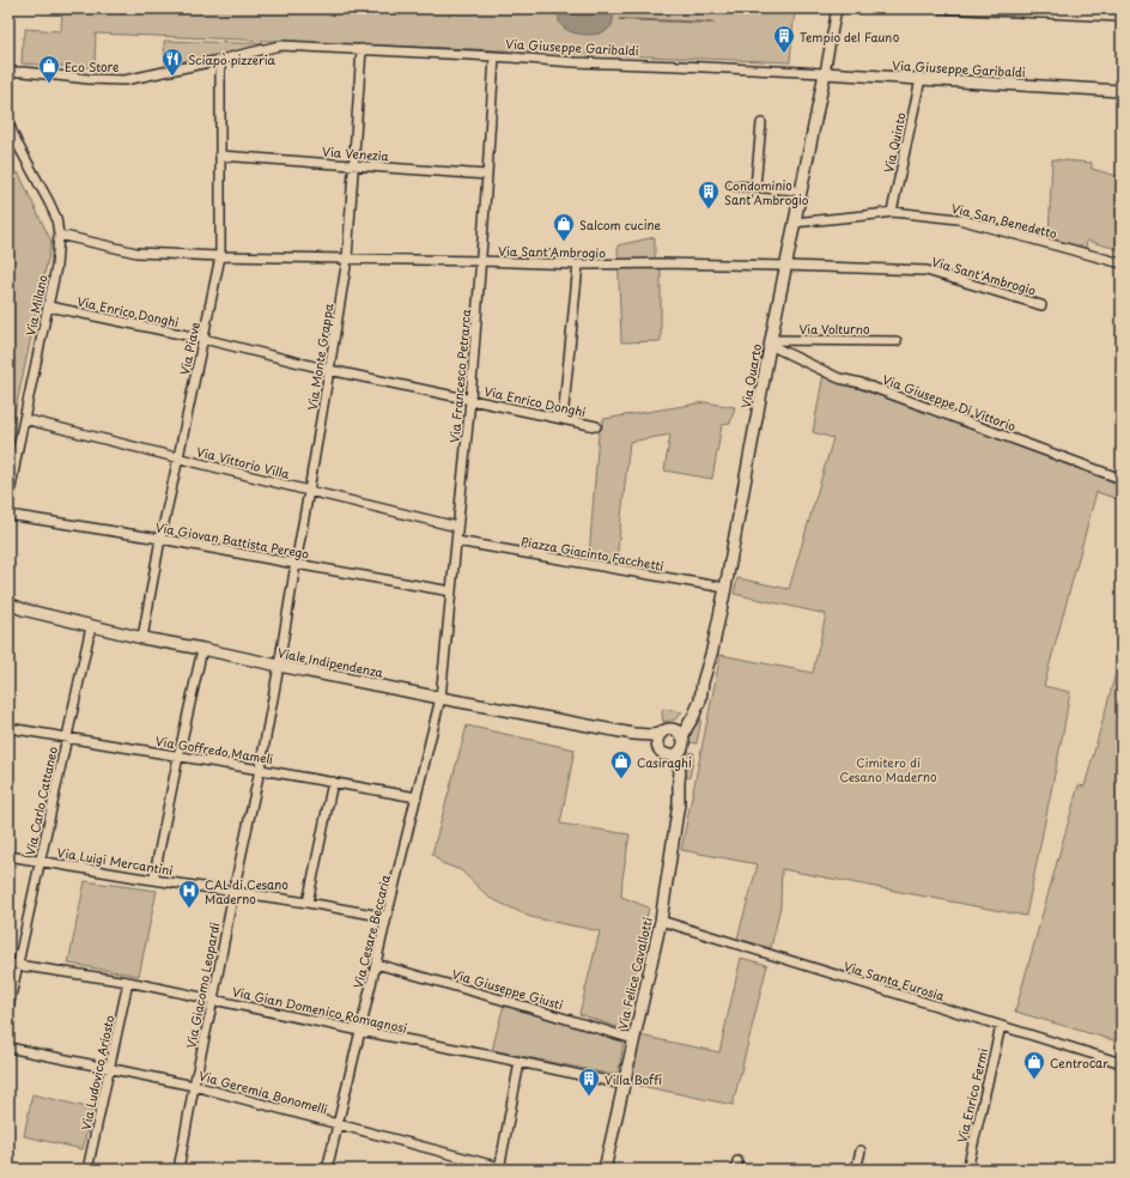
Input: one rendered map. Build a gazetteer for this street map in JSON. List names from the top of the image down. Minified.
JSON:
{"streets":{"street":["Via Giuseppe Garibaldi","Via Quinto","Via Venezia","Via San Benedetto","Via Sant'Ambrogio","Via Milano","Via Enrico Donghi","Via Volturno","Via Piave","Via Monte Grappa","Via Francesco Petrarca","Via Quarto","Via Giuseppe Di Vittorio","Via Vittorio Villa","Via Giovan Battista Perego","Piazza Giacinto Facchetti","Viale Indipendenza","Via Goffredo Mameli","Via Carlo Cattaneo","Via Luigi Mercantini","Via Cesare Beccaria","Via Felice Cavallotti","Via Santa Eurosia","Via Giacomo Leopardi","Via Giuseppe Giusti","Via Gian Domenico Romagnosi","Via Ludovico Ariosto","Via Geremia Bonomelli","Via Enrico Fermi"]},"crossings":[["Via Giuseppe Garibaldi","Via Quinto"],["Via Giuseppe Garibaldi","Via Piave"],["Via Giuseppe Garibaldi","Via Monte Grappa"],["Via Giuseppe Garibaldi","Via Francesco Petrarca"],["Via Giuseppe Garibaldi","Via Quarto"],["Via Quinto","Via San Benedetto"],["Via Venezia","Via Piave"],["Via Venezia","Via Monte Grappa"],["Via Venezia","Via Francesco Petrarca"],["Via San Benedetto","Via Quarto"],["Via Sant'Ambrogio","Via Milano"],["Via Sant'Ambrogio","Via Piave"],["Via Sant'Ambrogio","Via Monte Grappa"],["Via Sant'Ambrogio","Via Francesco Petrarca"],["Via Sant'Ambrogio","Via Quarto"],["Via Milano","Via Enrico Donghi"],["Via Milano","Via Vittorio Villa"],["Via Enrico Donghi","Via Piave"],["Via Enrico Donghi","Via Monte Grappa"],["Via Enrico Donghi","Via Francesco Petrarca"],["Via Volturno","Via Quarto"],["Via Volturno","Via Giuseppe Di Vittorio"],["Via Piave","Via Vittorio Villa"],["Via Piave","Via Giovan Battista Perego"],["Via Piave","Viale Indipendenza"],["Via Monte Grappa","Via Vittorio Villa"],["Via Monte Grappa","Via Giovan Battista Perego"],["Via Monte Grappa","Viale Indipendenza"],["Via Monte Grappa","Via Giacomo Leopardi"],["Via Francesco Petrarca","Via Vittorio Villa"],["Via Francesco Petrarca","Via Giovan Battista Perego"],["Via Francesco Petrarca","Piazza Giacinto Facchetti"],["Via Francesco Petrarca","Viale Indipendenza"],["Via Francesco Petrarca","Via Cesare Beccaria"],["Via Quarto","Via Giuseppe Di Vittorio"],["Via Quarto","Piazza Giacinto Facchetti"],["Via Quarto","Viale Indipendenza"],["Via Quarto","Via Felice Cavallotti"],["Viale Indipendenza","Via Carlo Cattaneo"],["Viale Indipendenza","Via Cesare Beccaria"],["Viale Indipendenza","Via Felice Cavallotti"],["Viale Indipendenza","Via Giacomo Leopardi"],["Via Goffredo Mameli","Via Carlo Cattaneo"],["Via Goffredo Mameli","Via Cesare Beccaria"],["Via Goffredo Mameli","Via Giacomo Leopardi"],["Via Carlo Cattaneo","Via Luigi Mercantini"],["Via Carlo Cattaneo","Via Gian Domenico Romagnosi"],["Via Luigi Mercantini","Via Cesare Beccaria"],["Via Luigi Mercantini","Via Giacomo Leopardi"],["Via Cesare Beccaria","Via Giuseppe Giusti"],["Via Cesare Beccaria","Via Gian Domenico Romagnosi"],["Via Cesare Beccaria","Via Geremia Bonomelli"],["Via Felice Cavallotti","Via Santa Eurosia"],["Via Felice Cavallotti","Via Giuseppe Giusti"],["Via Felice Cavallotti","Via Gian Domenico Romagnosi"],["Via Santa Eurosia","Via Enrico Fermi"],["Via Giacomo Leopardi","Via Gian Domenico Romagnosi"],["Via Giacomo Leopardi","Via Geremia Bonomelli"],["Via Gian Domenico Romagnosi","Via Ludovico Ariosto"],["Via Ludovico Ariosto","Via Geremia Bonomelli"]],"parks":["Cimitero di Cesano Maderno"],"places":{"building":["Tempio del Fauno","Condominio Sant'Ambrogio","Villa Boffi"],"restaurant":["Sciapò pizzeria"],"shop":["Eco Store","Salcom cucine","Casiraghi","Centrocar"],"hospital":["CAL di Cesano Maderno"]}}
